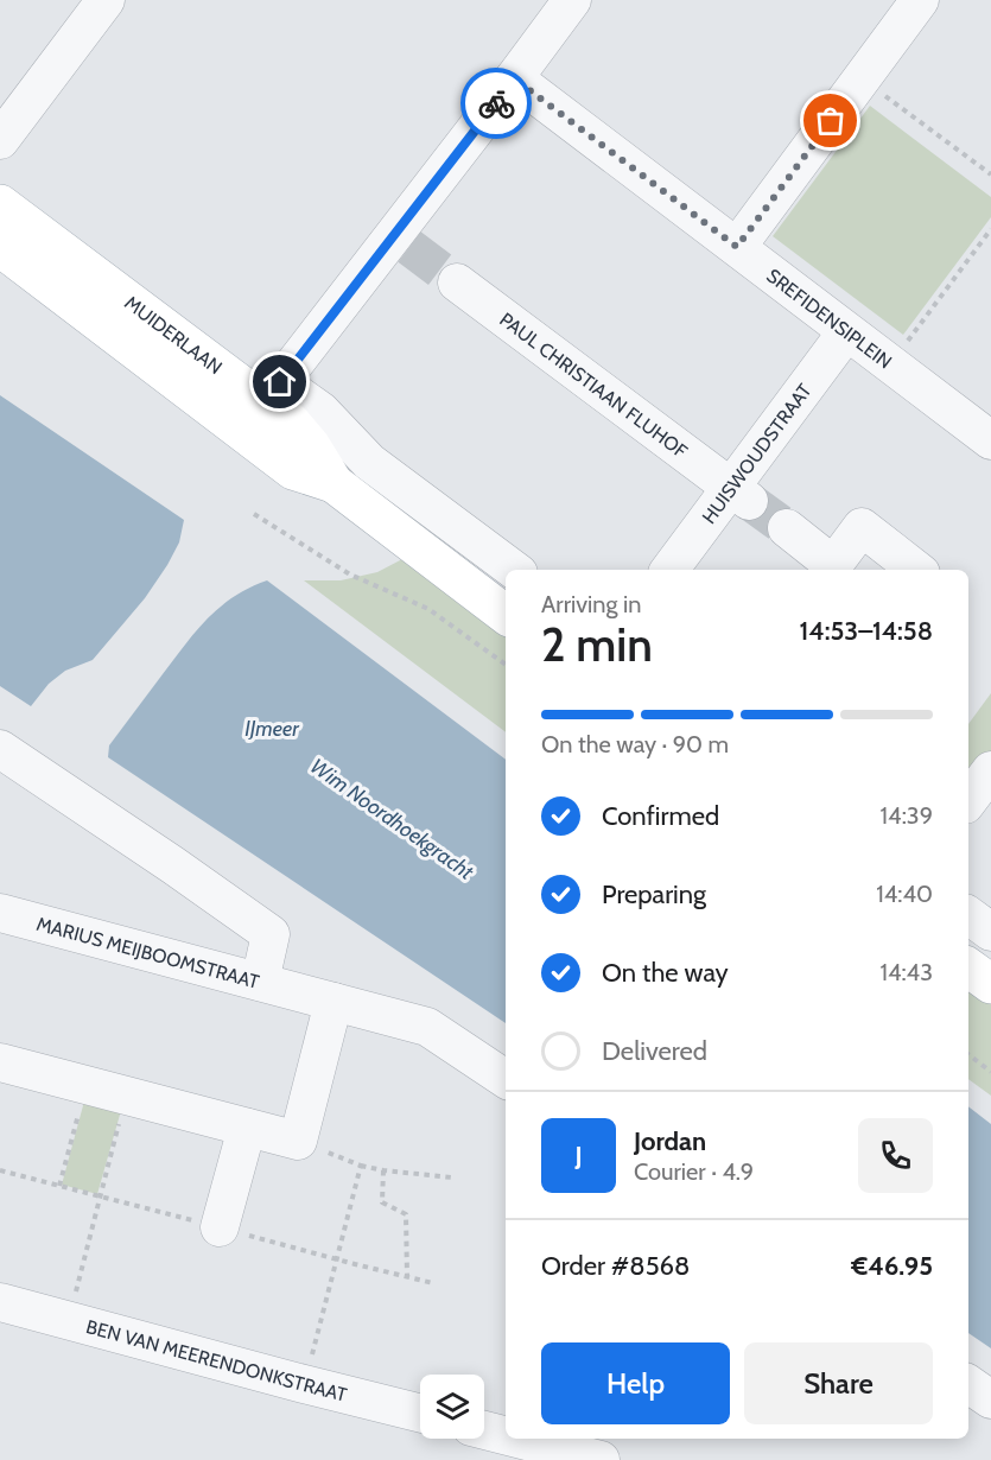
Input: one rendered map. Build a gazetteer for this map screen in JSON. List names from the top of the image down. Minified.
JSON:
{"streets":{"main road":["MUIDERLAAN"],"street":["SREFIDENSIPLEIN","PAUL CHRISTIAAN FLUHOF","HUISWOUDSTRAAT","MARIUS MEIJBOOMSTRAAT","BEN VAN MEERENDONKSTRAAT"]},"crossings":[["SREFIDENSIPLEIN","HUISWOUDSTRAAT"],["PAUL CHRISTIAAN FLUHOF","HUISWOUDSTRAAT"]],"water":["IJmeer","Wim Noordhoekgracht"],"page":{"heading":["2 min","Arriving in","14:53–14:58"],"panel":["Jordan","Courier · 4.9","Order #8568","€46.95"],"bar":"On the way · 90 m","list":[["Confirmed","14:39"],["Preparing","14:40"],["On the way","14:43"],"Delivered"],"round":"J","buttons":["Help","Share"]}}
